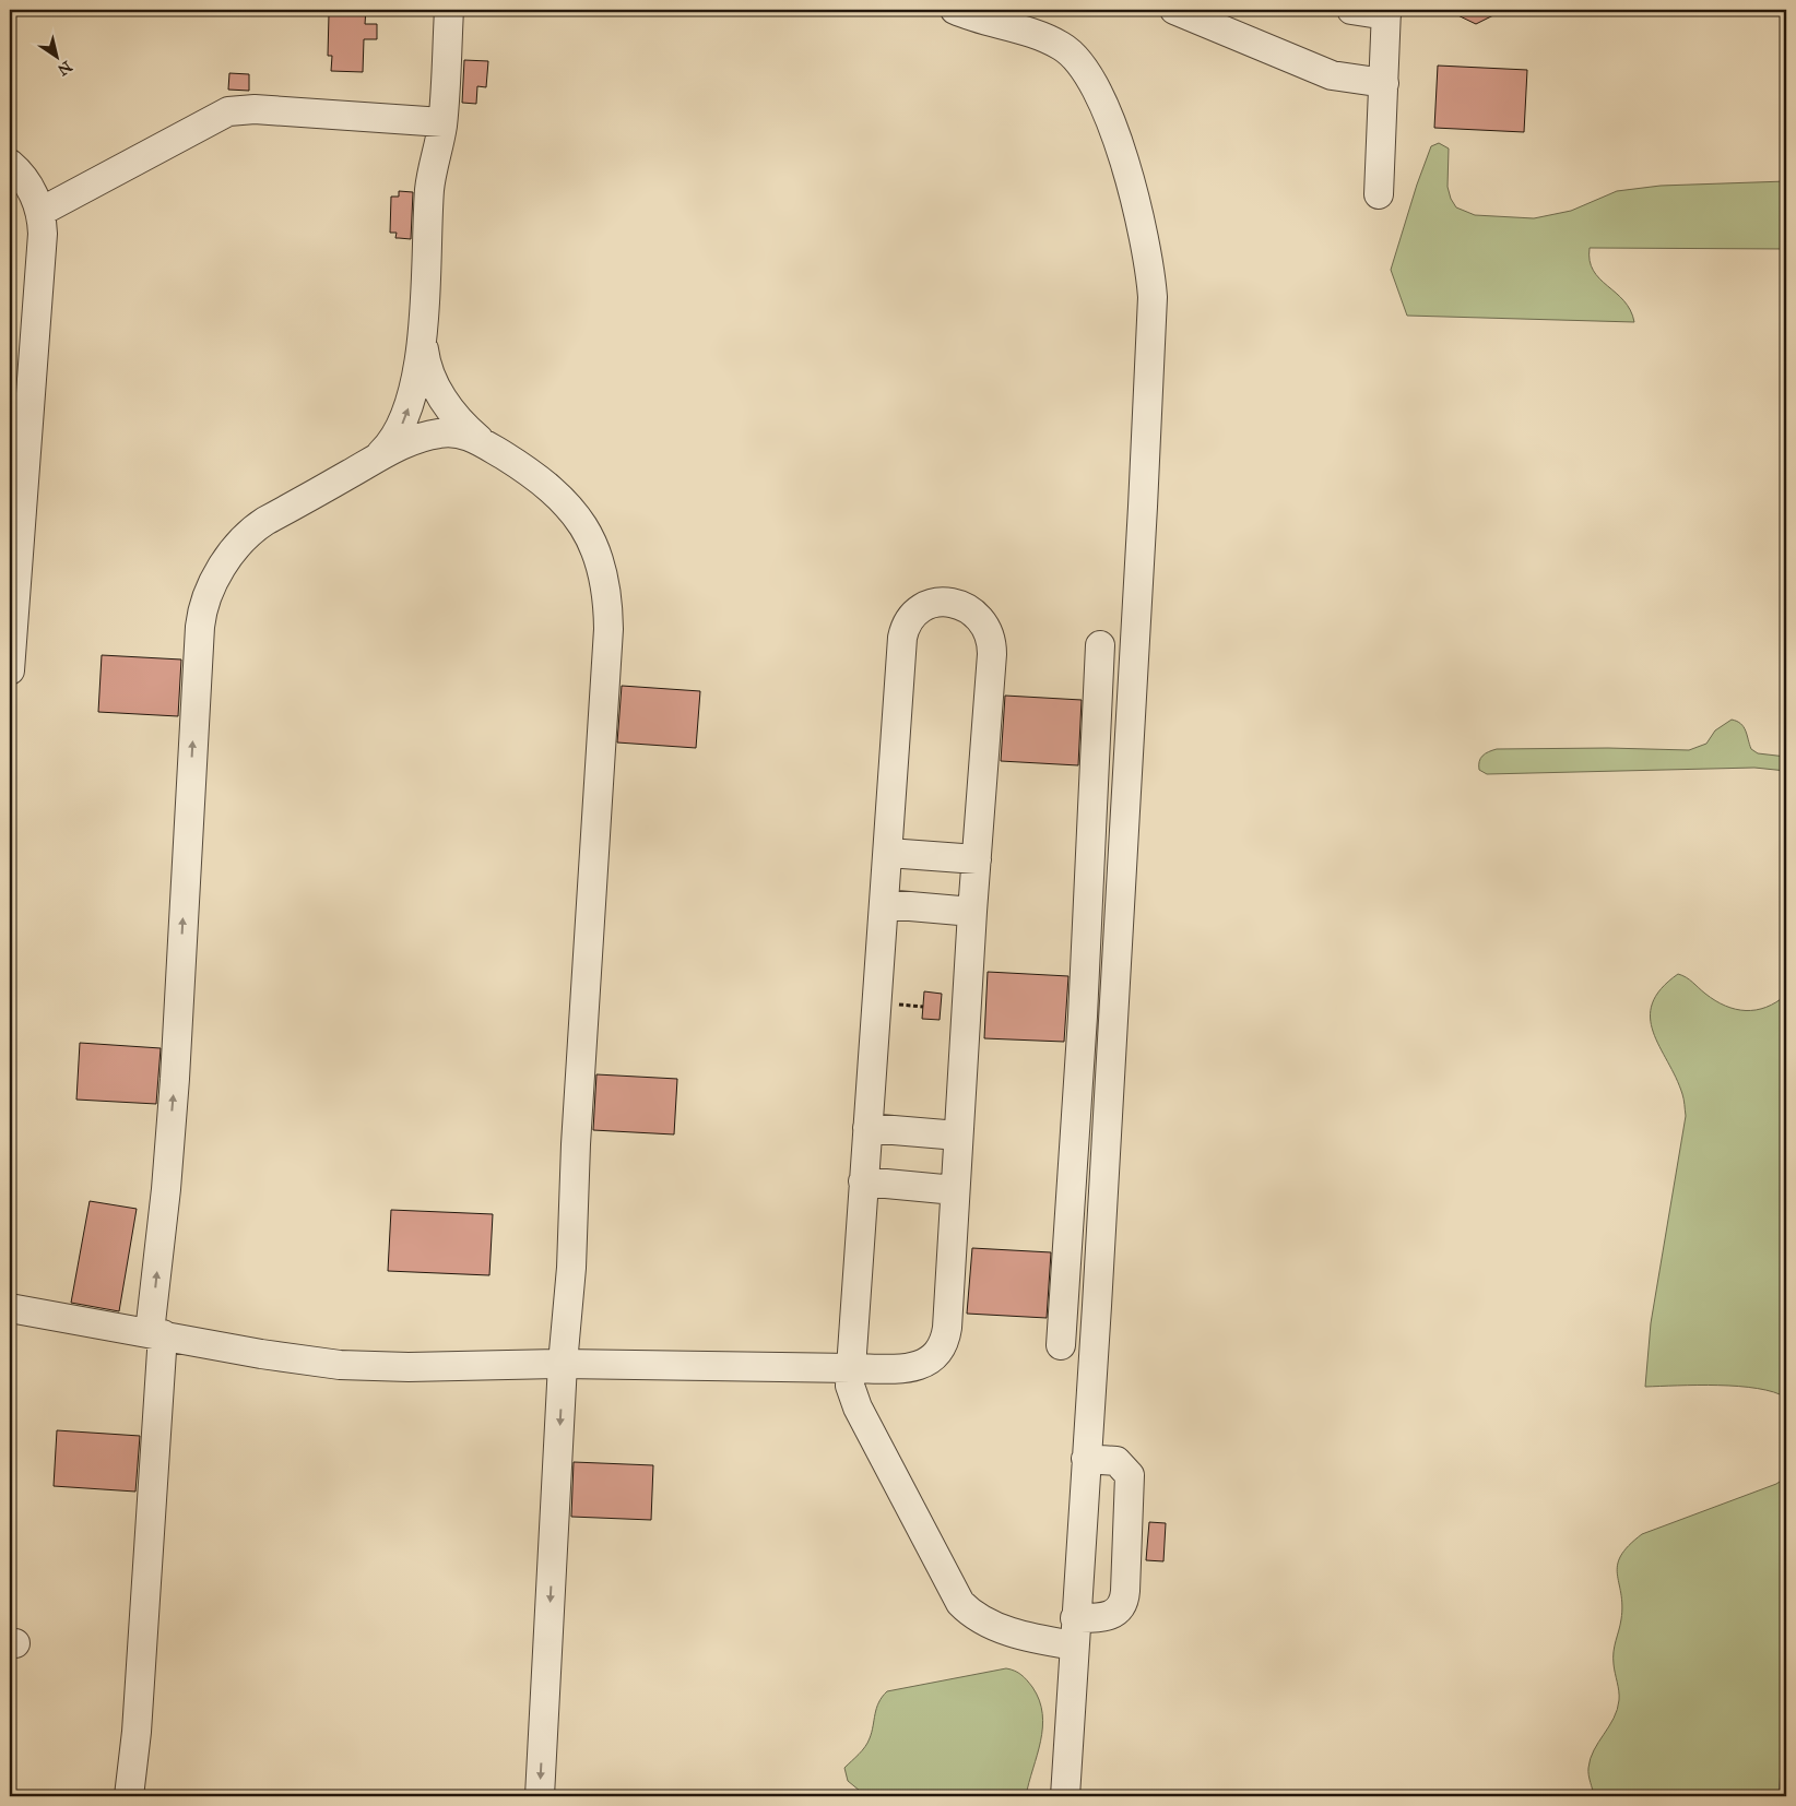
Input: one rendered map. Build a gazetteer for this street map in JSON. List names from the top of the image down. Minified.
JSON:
{"north":"bottom right"}
